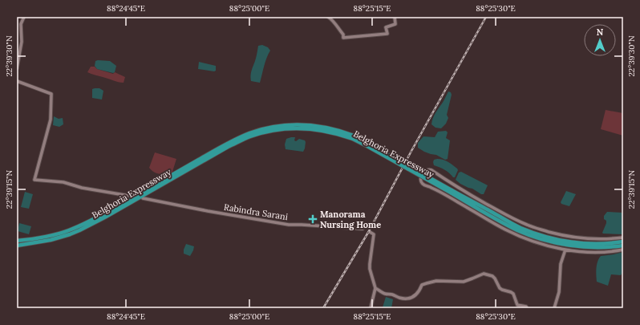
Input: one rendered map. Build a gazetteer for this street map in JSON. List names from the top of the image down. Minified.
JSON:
{"streets":{"highway":["Belghoria Expressway"],"street":["Rabindra Sarani"]},"places":{"health":["Manorama Nursing Home"]},"north":"top","coordinates":["88°24'45\"E","88°25'00\"E","88°25'15\"E","88°25'30\"E","22°39'30\"N","22°39'15\"N"]}
